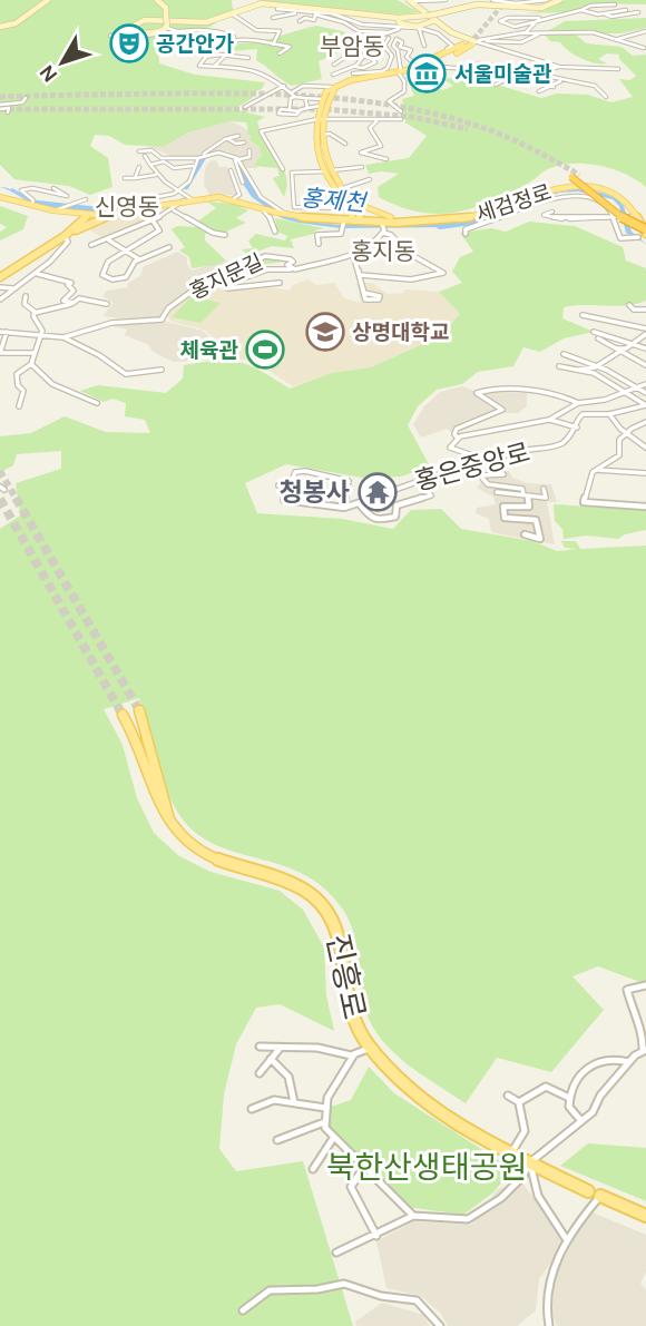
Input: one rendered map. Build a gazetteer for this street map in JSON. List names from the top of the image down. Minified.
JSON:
{"streets":{"main road":["세검정로","진흥로"],"street":["홍지문길","홍은중앙로"]},"crossings":[["세검정로","홍지문길"]],"districts":["부암동","신영동","홍지동"],"water":["홍제천"],"parks":["북한산생태공원"],"places":{"theatre":["공간안가"],"museum":["서울미술관"],"school or university":["상명대학교"],"sports":["체육관"],"temple":["청봉사"]},"north":"bottom left"}
